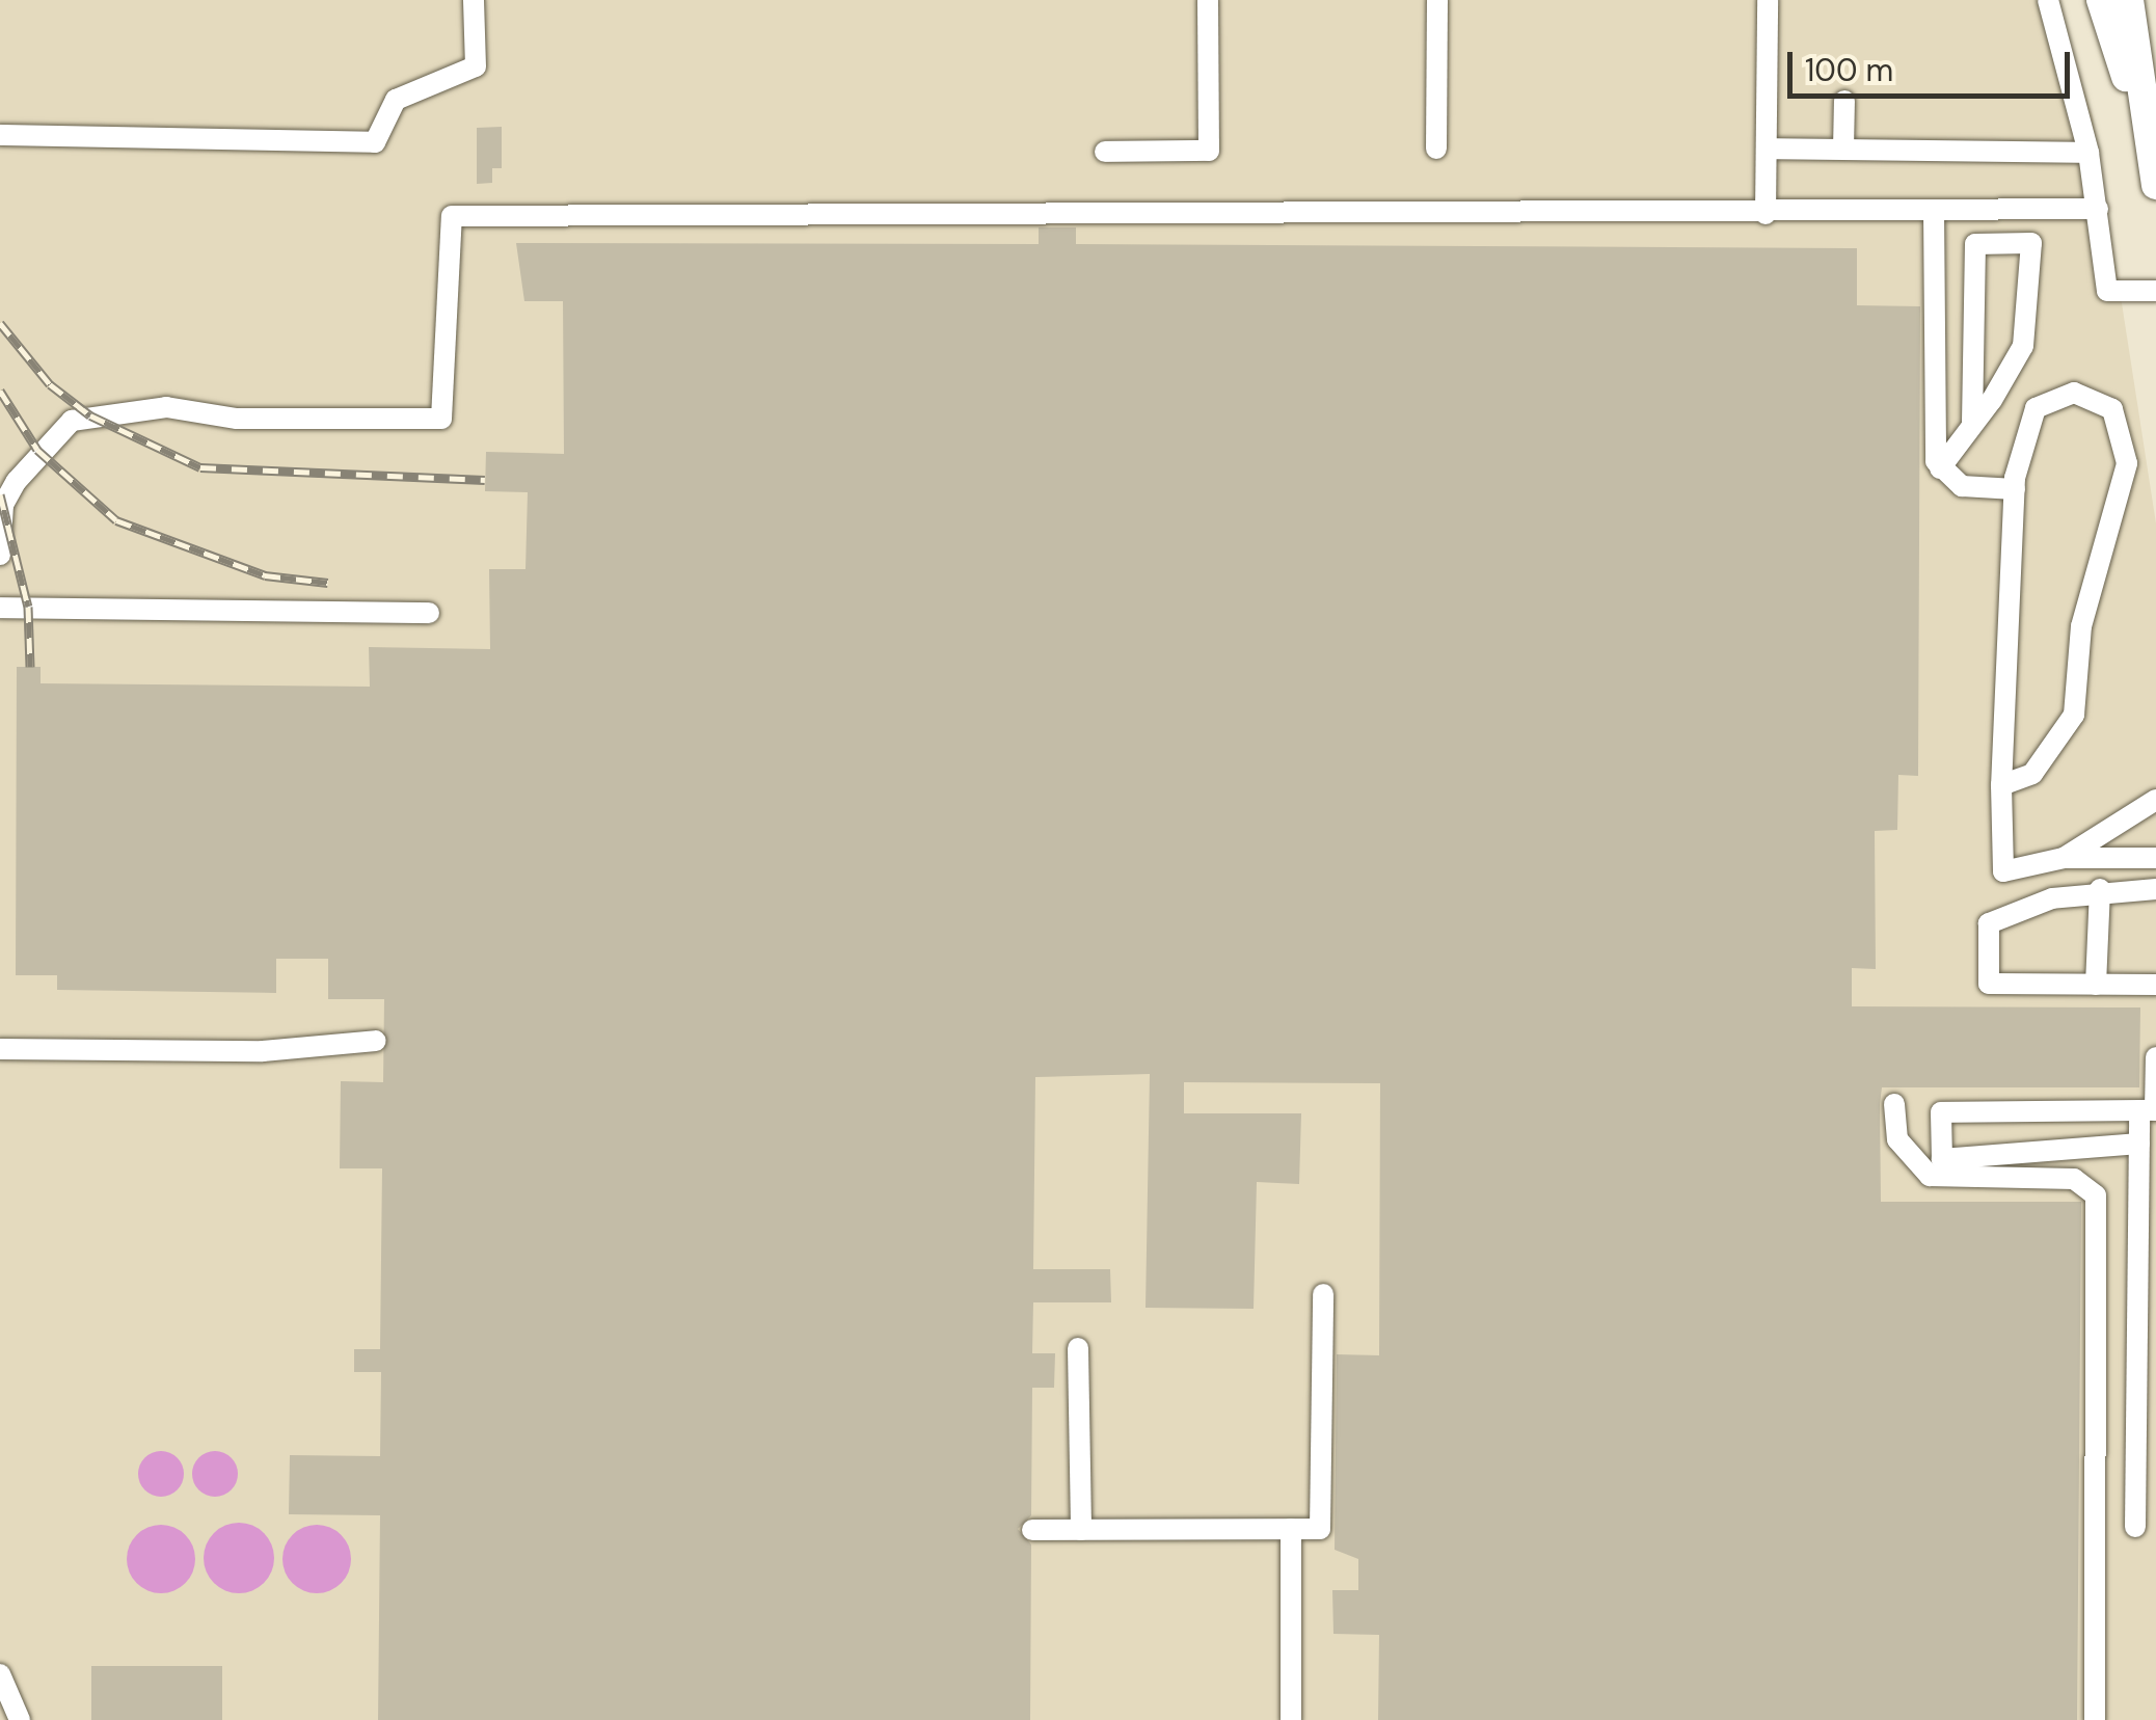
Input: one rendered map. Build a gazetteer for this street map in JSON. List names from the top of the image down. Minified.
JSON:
{"scale_bar":"100 m"}
